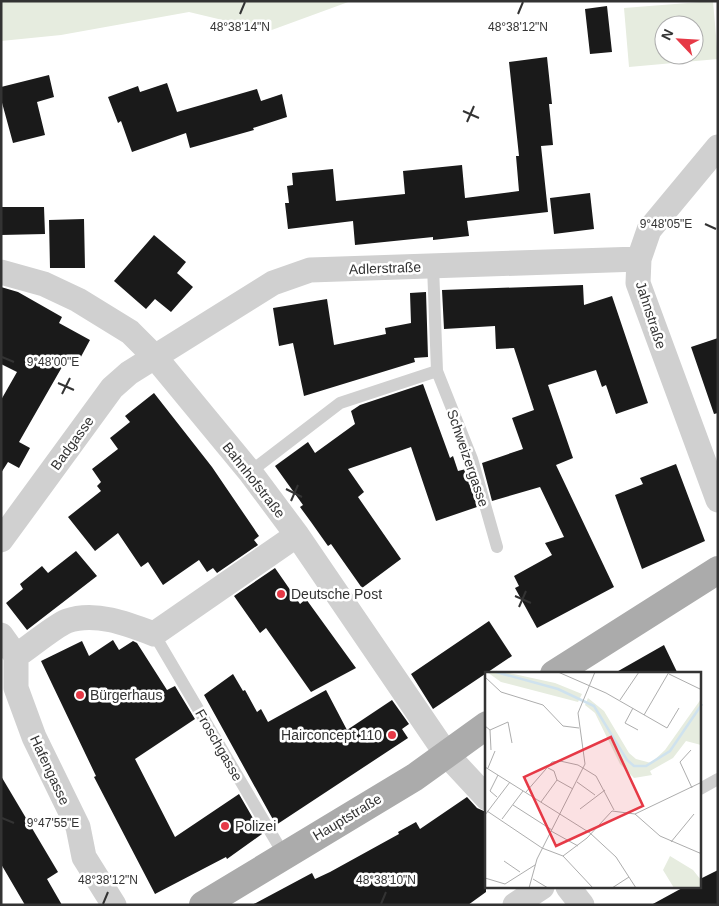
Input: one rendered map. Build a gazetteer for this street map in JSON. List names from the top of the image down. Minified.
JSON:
{"streets":{"main road":["Hauptstraße"],"street":["Adlerstraße","Jahnstraße","Badgasse","Bahnhofstraße","Hafengasse"],"lane":["Schweizergasse","Froschgasse"]},"crossings":[["Adlerstraße","Jahnstraße"],["Adlerstraße","Badgasse"],["Adlerstraße","Schweizergasse"],["Adlerstraße","Bahnhofstraße"],["Badgasse","Bahnhofstraße"],["Bahnhofstraße","Hauptstraße"],["Froschgasse","Hauptstraße"]],"places":["Deutsche Post","Bürgerhaus","Hairconcept 110","Polizei"],"north":"top left","coordinates":["48°38'14\"N","48°38'12\"N","9°48'05\"E","9°48'00\"E","9°47'55\"E","48°38'10\"N"]}
